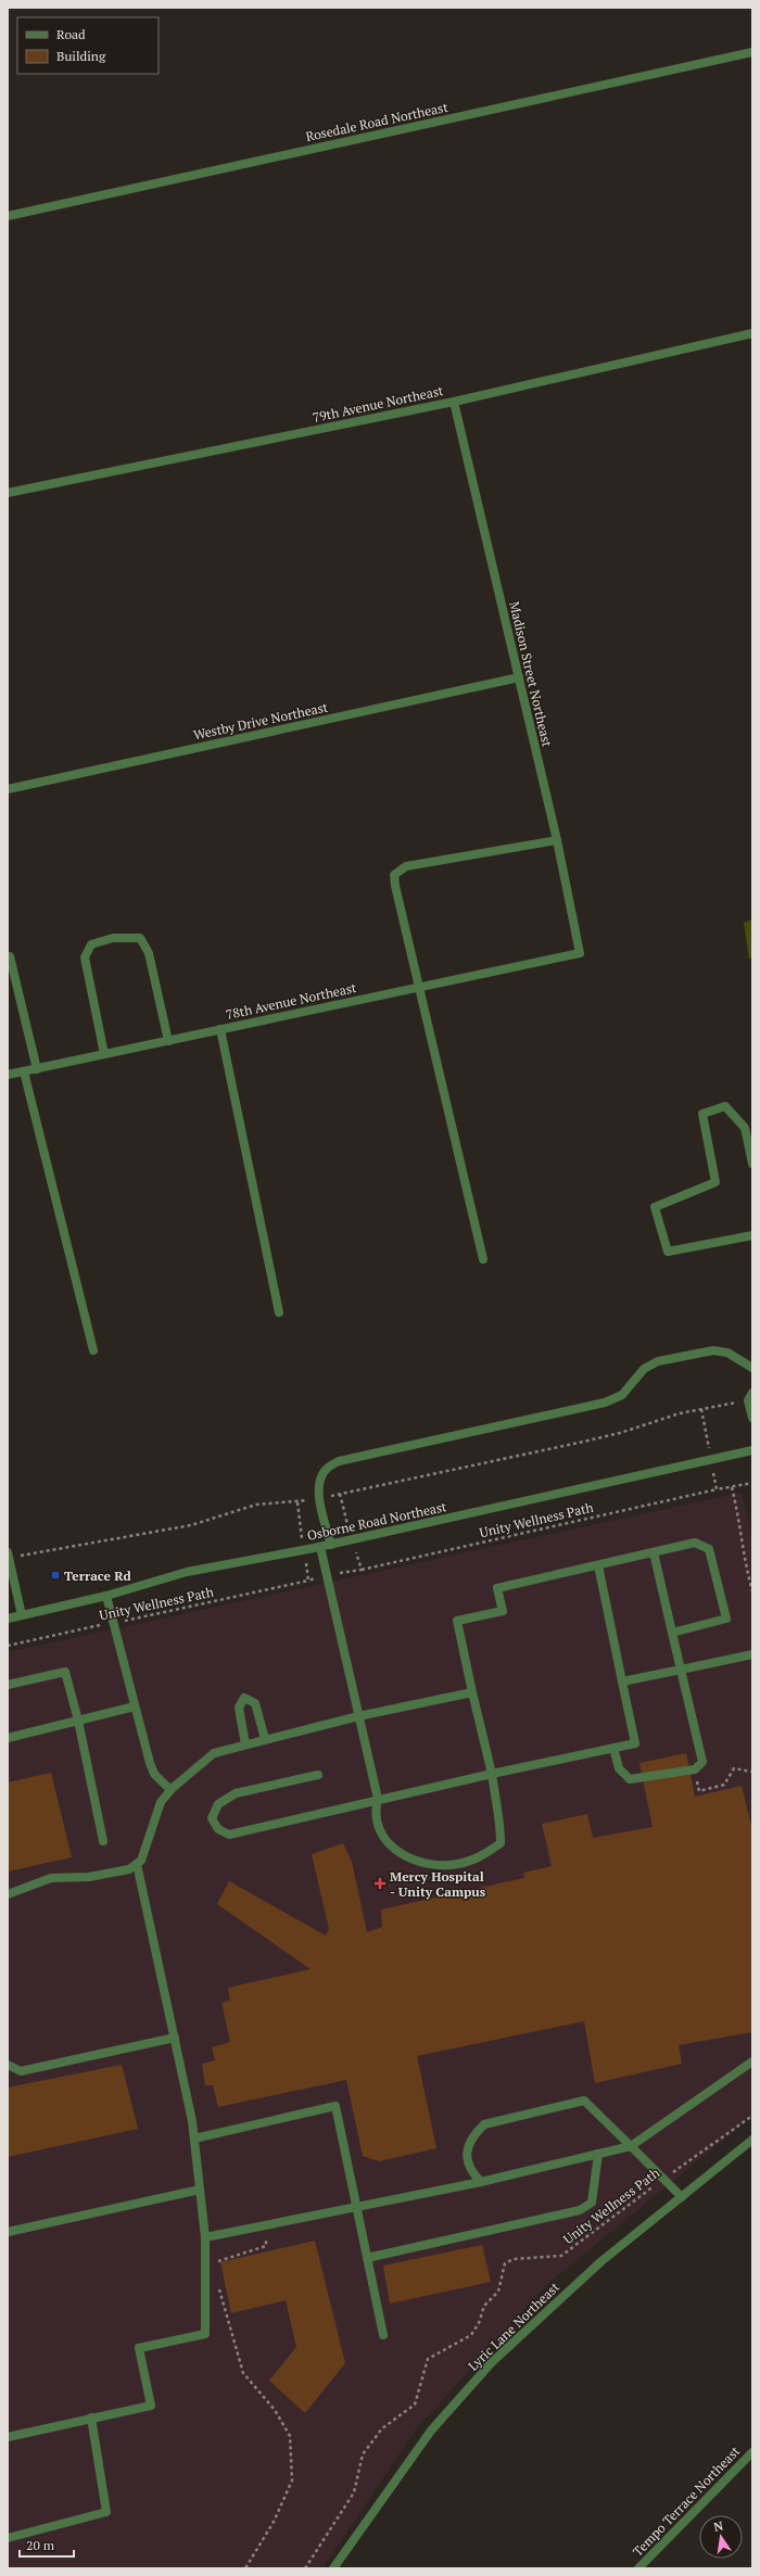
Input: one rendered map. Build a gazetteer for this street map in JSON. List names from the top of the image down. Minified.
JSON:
{"streets":{"street":["Rosedale Road Northeast","79th Avenue Northeast","Madison Street Northeast","Westby Drive Northeast","78th Avenue Northeast","Osborne Road Northeast","Lyric Lane Northeast","Tempo Terrace Northeast"],"path":["Unity Wellness Path"]},"crossings":[["79th Avenue Northeast","Madison Street Northeast"],["Madison Street Northeast","Westby Drive Northeast"],["Madison Street Northeast","78th Avenue Northeast"]],"places":{"transit":["Terrace Rd"],"health":["Mercy Hospital - Unity Campus"]},"legend":["Road","Building"],"scale_bar":"20 m","north":"top"}
